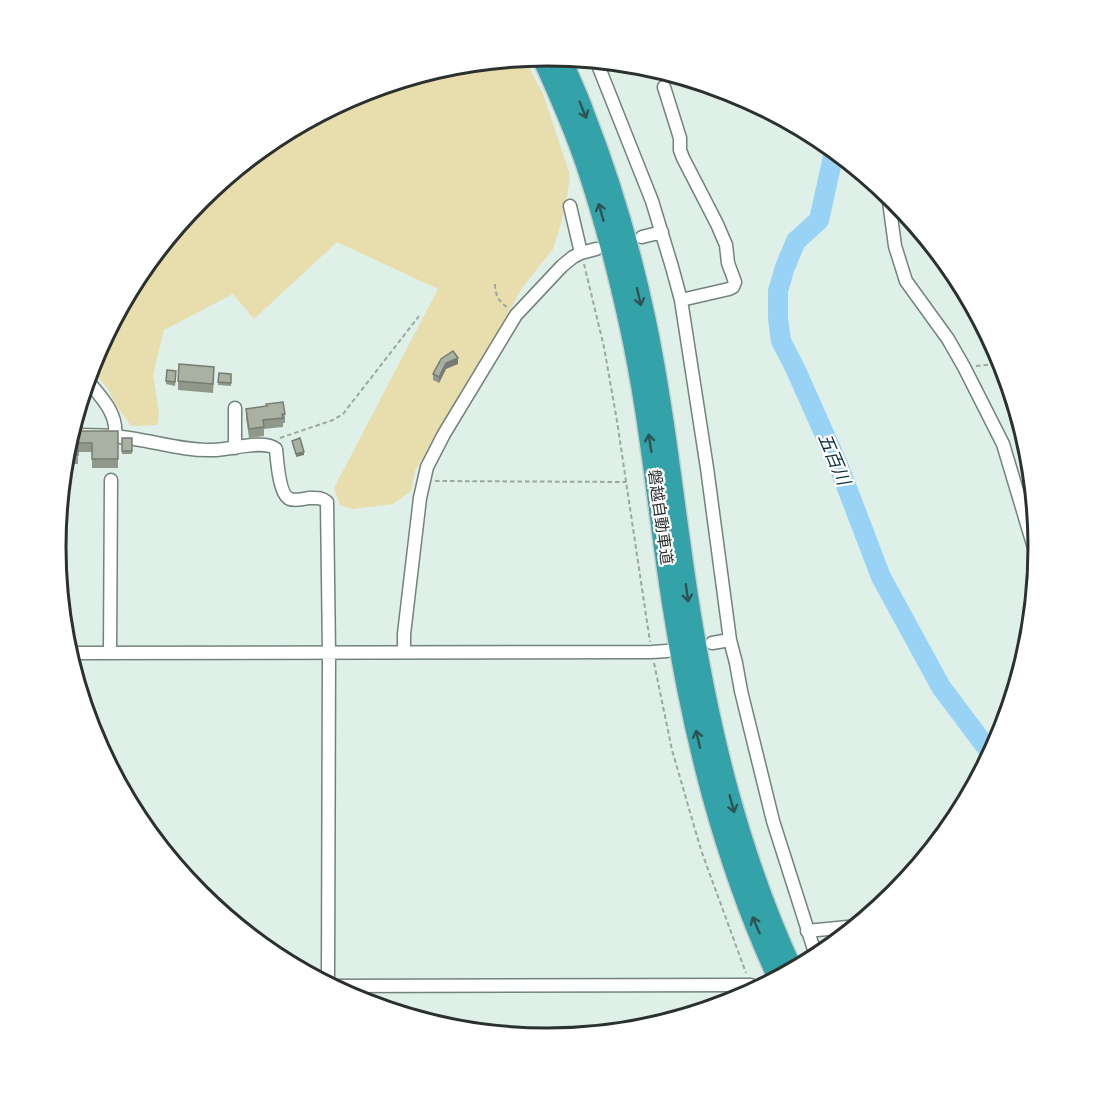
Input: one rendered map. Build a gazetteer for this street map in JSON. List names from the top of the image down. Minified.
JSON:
{"streets":{"highway":["磐越自動車道"]},"water":["五百川"]}
